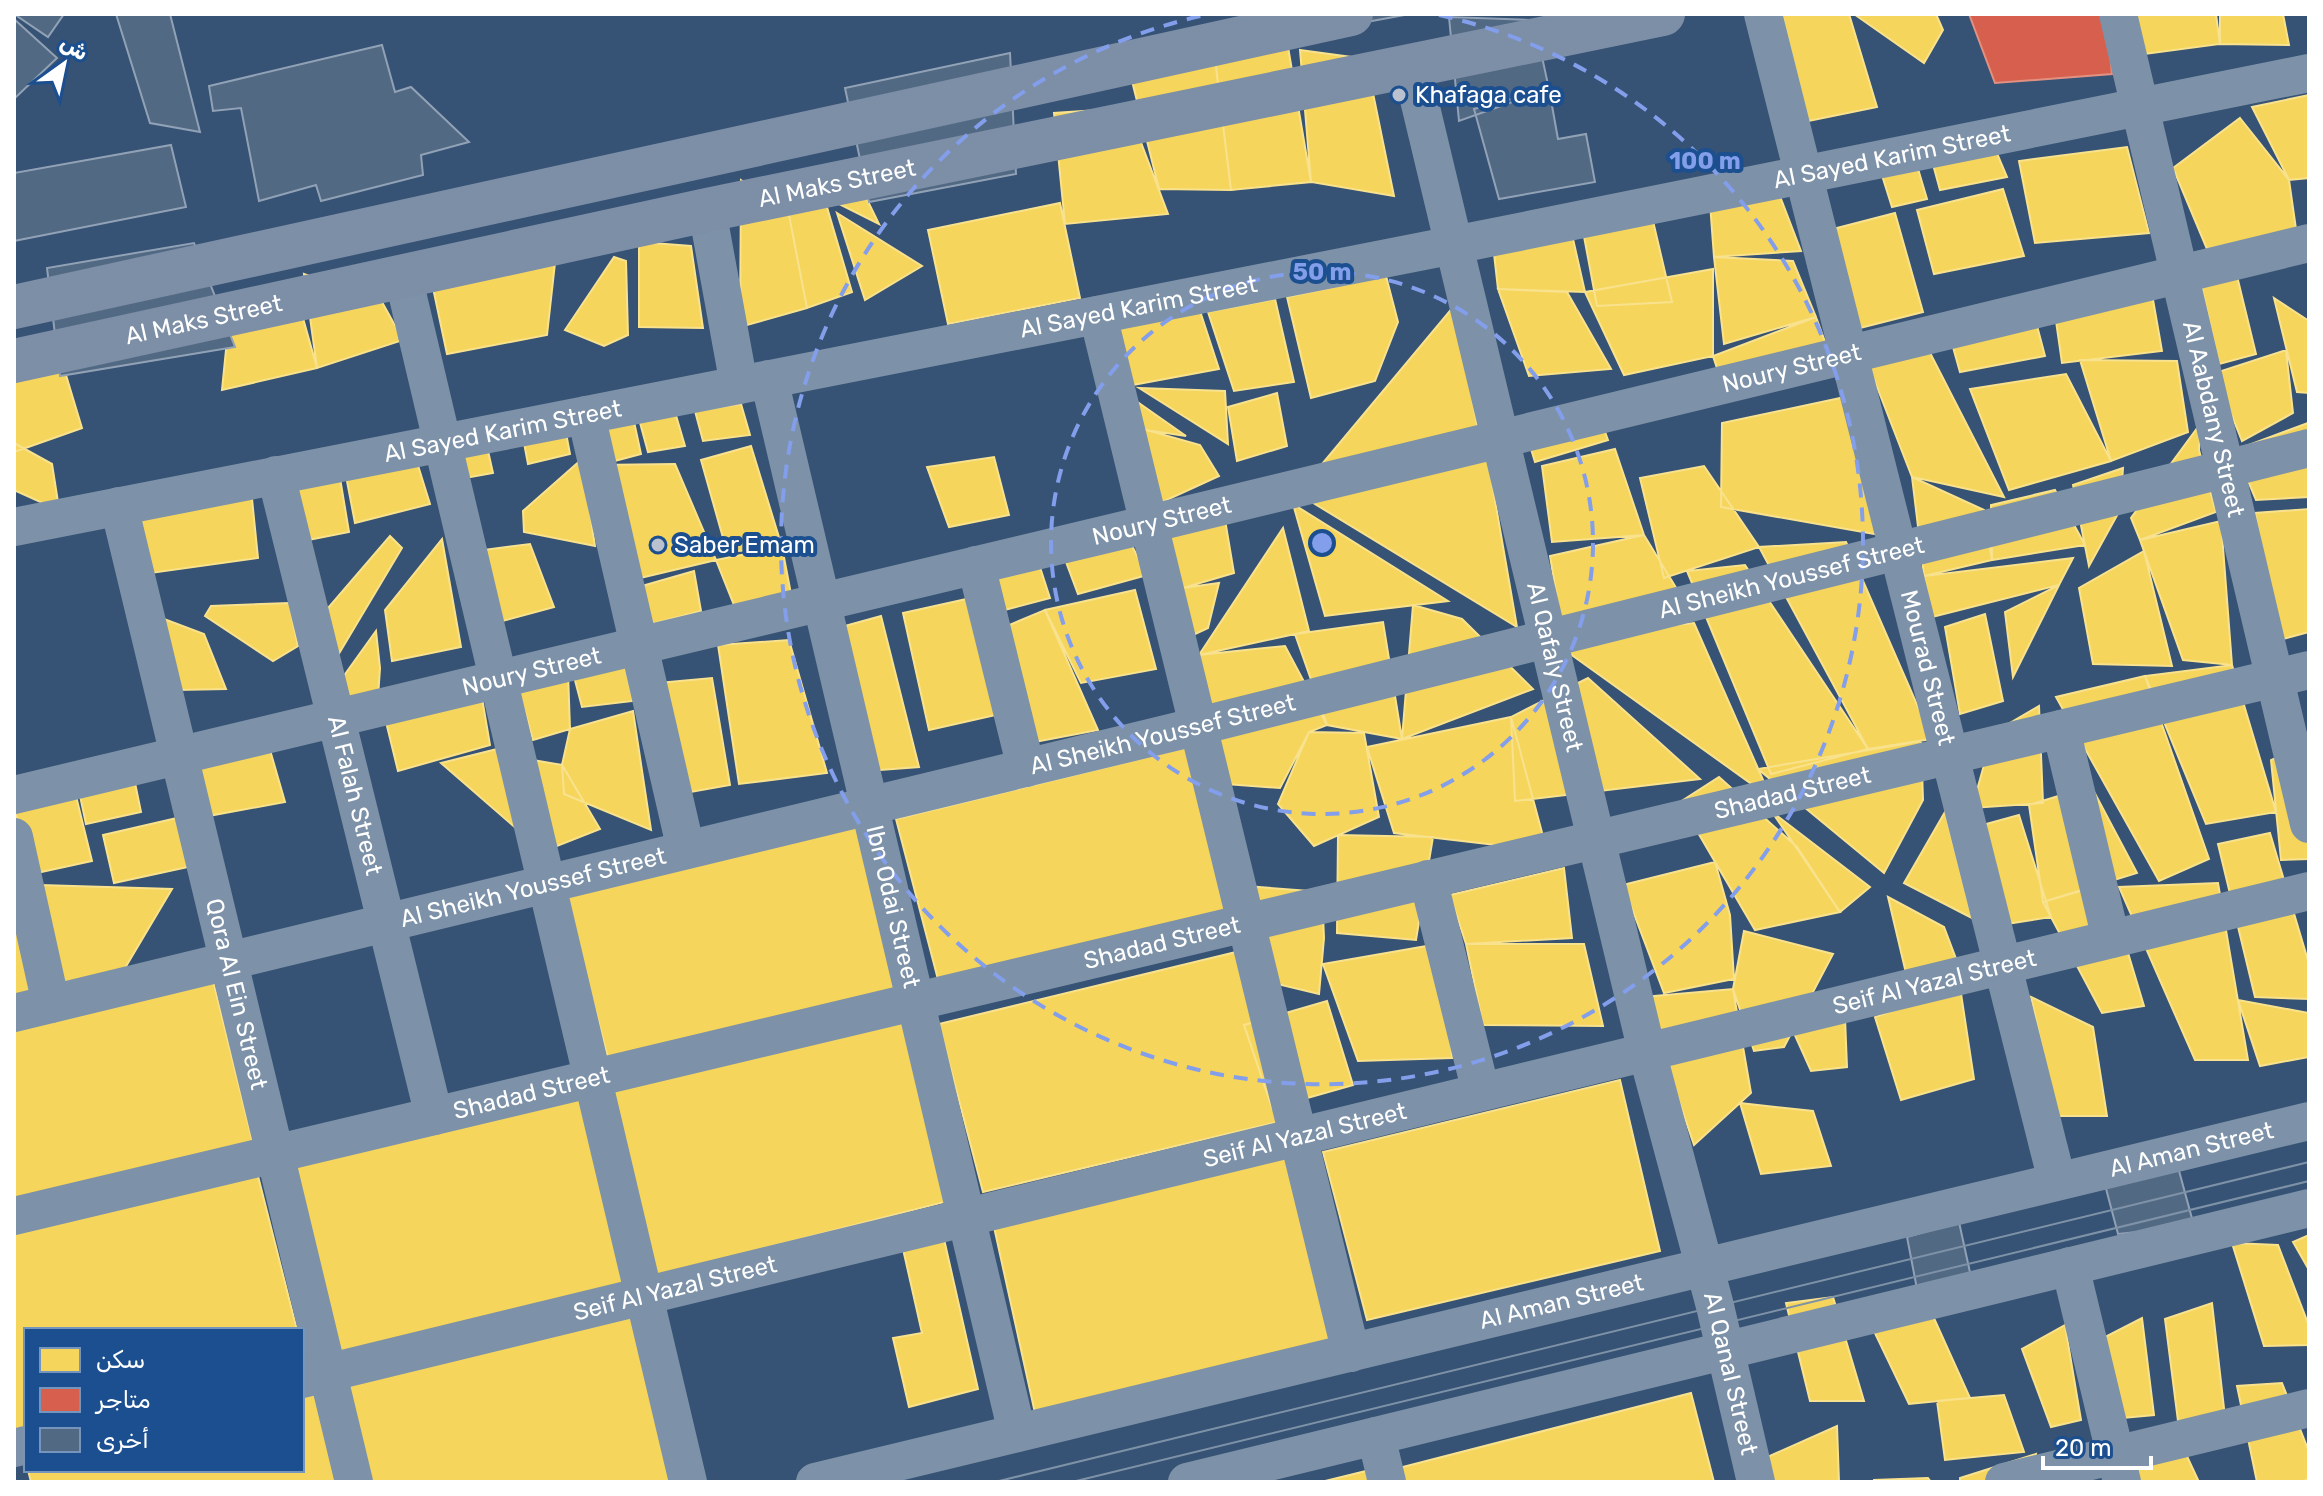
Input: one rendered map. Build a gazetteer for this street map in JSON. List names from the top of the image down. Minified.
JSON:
{"streets":{"main road":["Al Maks Street"],"street":["Al Sayed Karim Street","Noury Street","Al Aabdany Street","Al Sheikh Youssef Street","Al Qafaly Street","Mourad Street","Shadad Street","Al Falah Street","Ibn Odai Street","Seif Al Yazal Street","Qora Al Ein Street","Al Aman Street","Al Qanal Street"]},"crossings":[["Al Sayed Karim Street","Al Aabdany Street"],["Al Sayed Karim Street","Al Qafaly Street"],["Al Sayed Karim Street","Mourad Street"],["Al Sayed Karim Street","Al Falah Street"],["Al Sayed Karim Street","Ibn Odai Street"],["Al Sayed Karim Street","Qora Al Ein Street"],["Al Maks Street","Al Qafaly Street"],["Al Maks Street","Ibn Odai Street"],["Noury Street","Al Aabdany Street"],["Noury Street","Al Qafaly Street"],["Noury Street","Mourad Street"],["Noury Street","Al Falah Street"],["Noury Street","Ibn Odai Street"],["Noury Street","Qora Al Ein Street"],["Al Aabdany Street","Al Sheikh Youssef Street"],["Al Aabdany Street","Shadad Street"],["Al Sheikh Youssef Street","Al Qafaly Street"],["Al Sheikh Youssef Street","Mourad Street"],["Al Sheikh Youssef Street","Al Falah Street"],["Al Sheikh Youssef Street","Ibn Odai Street"],["Al Sheikh Youssef Street","Qora Al Ein Street"],["Al Qafaly Street","Shadad Street"],["Al Qafaly Street","Seif Al Yazal Street"],["Al Qafaly Street","Al Aman Street"],["Al Qafaly Street","Al Qanal Street"],["Mourad Street","Shadad Street"],["Mourad Street","Seif Al Yazal Street"],["Mourad Street","Al Aman Street"],["Shadad Street","Al Falah Street"],["Shadad Street","Ibn Odai Street"],["Shadad Street","Qora Al Ein Street"],["Ibn Odai Street","Seif Al Yazal Street"],["Ibn Odai Street","Al Aman Street"],["Seif Al Yazal Street","Qora Al Ein Street"],["Al Aman Street","Al Qanal Street"]],"places":["Khafaga cafe","Saber Emam"],"legend":["سكن","متاجر","أخرى"],"scale_bar":"20 m","north":"top right","rings":["100 m","50 m"]}
